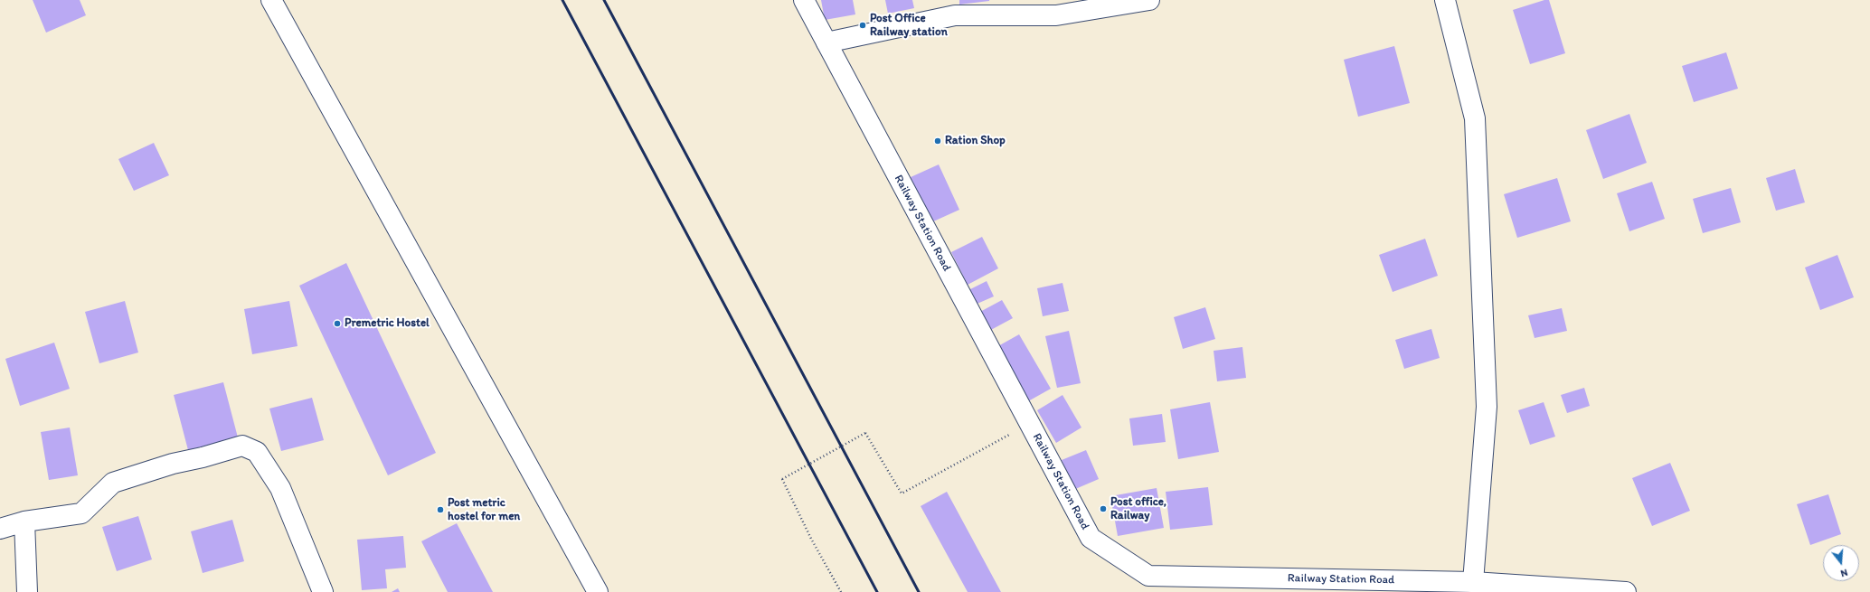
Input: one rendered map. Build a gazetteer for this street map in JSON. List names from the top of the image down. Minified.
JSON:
{"streets":{"street":["Railway Station Road"]},"places":["Post Office Railway station","Ration Shop","Premetric Hostel","Post office, Railway","Post metric hostel for men"],"north":"bottom"}
